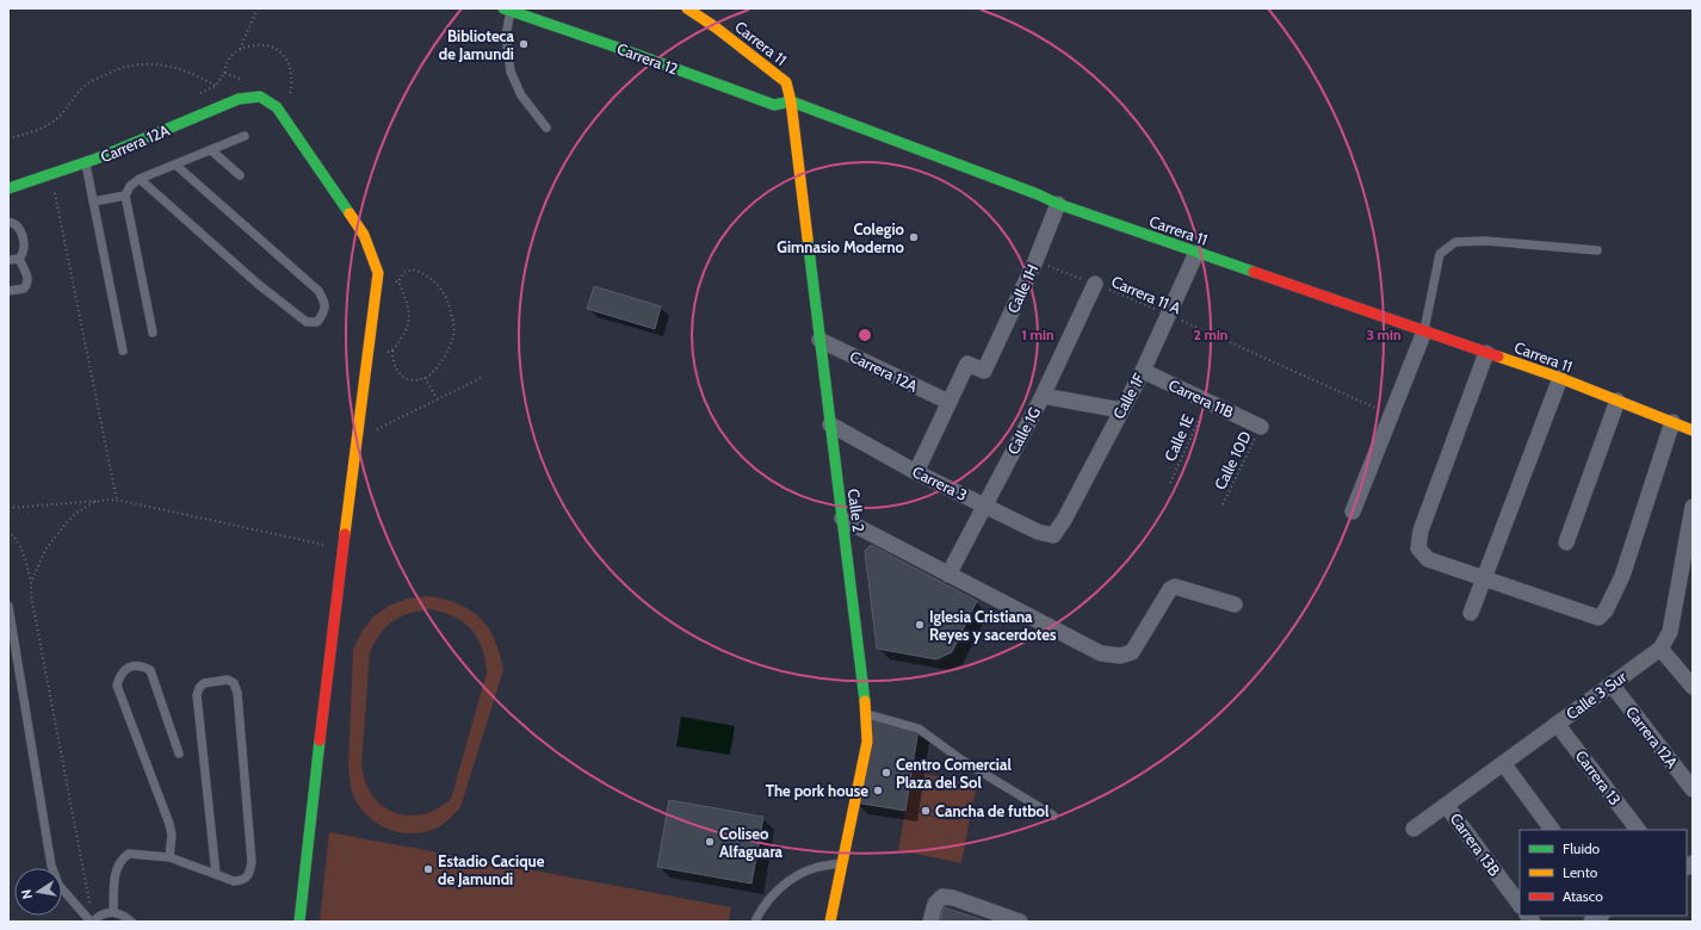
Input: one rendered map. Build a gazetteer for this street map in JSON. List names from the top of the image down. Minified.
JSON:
{"streets":{"street":["Carrera 11","Carrera 12","Carrera 12A","Calle 1H","Calle 1F","Carrera 11B","Calle 1G","Carrera 3","Calle 2","Calle 3 Sur","Carrera 13","Carrera 13B"],"path":["Carrera 11 A","Calle 1E","Calle 10D"]},"crossings":[["Carrera 11","Carrera 12"],["Carrera 11","Calle 1H"],["Carrera 11","Calle 1F"],["Carrera 11","Calle 2"],["Carrera 12","Calle 2"],["Carrera 12A","Calle 1H"],["Carrera 12A","Calle 2"],["Carrera 12A","Calle 3 Sur"],["Calle 1H","Carrera 11 A"],["Carrera 11 A","Calle 1F"],["Carrera 11 A","Calle 1G"],["Calle 1F","Carrera 11B"],["Calle 1F","Carrera 3"],["Carrera 11B","Calle 1E"],["Carrera 11B","Calle 10D"],["Calle 1G","Carrera 3"],["Carrera 3","Calle 2"],["Calle 3 Sur","Carrera 13"],["Calle 3 Sur","Carrera 13B"]],"places":["Biblioteca de Jamundi","Colegio Gimnasio Moderno","Iglesia Cristiana Reyes y sacerdotes","Centro Comercial Plaza del Sol","The pork house","Cancha de futbol","Coliseo Alfaguara","Estadio Cacique de Jamundi"],"legend":["Fluido","Lento","Atasco"],"north":"left","rings":["1 min","2 min","3 min"]}
